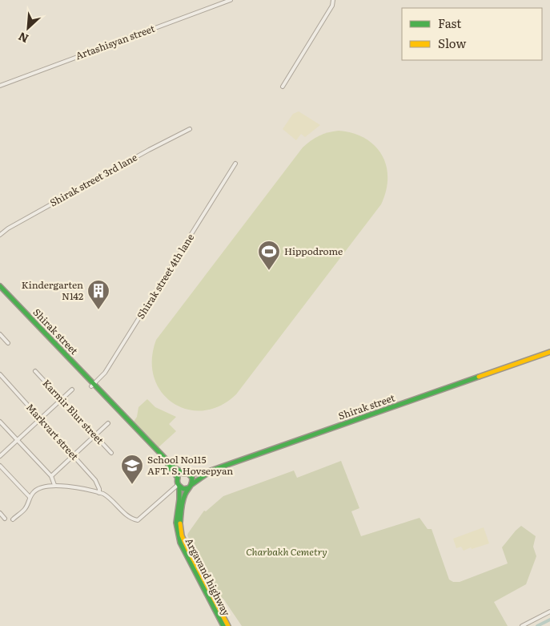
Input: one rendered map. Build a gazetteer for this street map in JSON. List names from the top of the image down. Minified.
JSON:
{"streets":{"main road":["Shirak street","Argavand highway"],"street":["Artashisyan street","Shirak street 3rd lane","Shirak street 4th lane","Karmir Blur street","Markvart street"]},"crossings":[["Shirak street 4th lane","Shirak street"],["Shirak street","Argavand highway"]],"parks":["Charbakh Cemetry"],"places":{"sports":["Hippodrome"],"building":["Kindergarten N142"],"school or university":["School No115 AFT. S. Hovsepyan"]},"legend":["Fast","Slow"],"north":"bottom left"}
